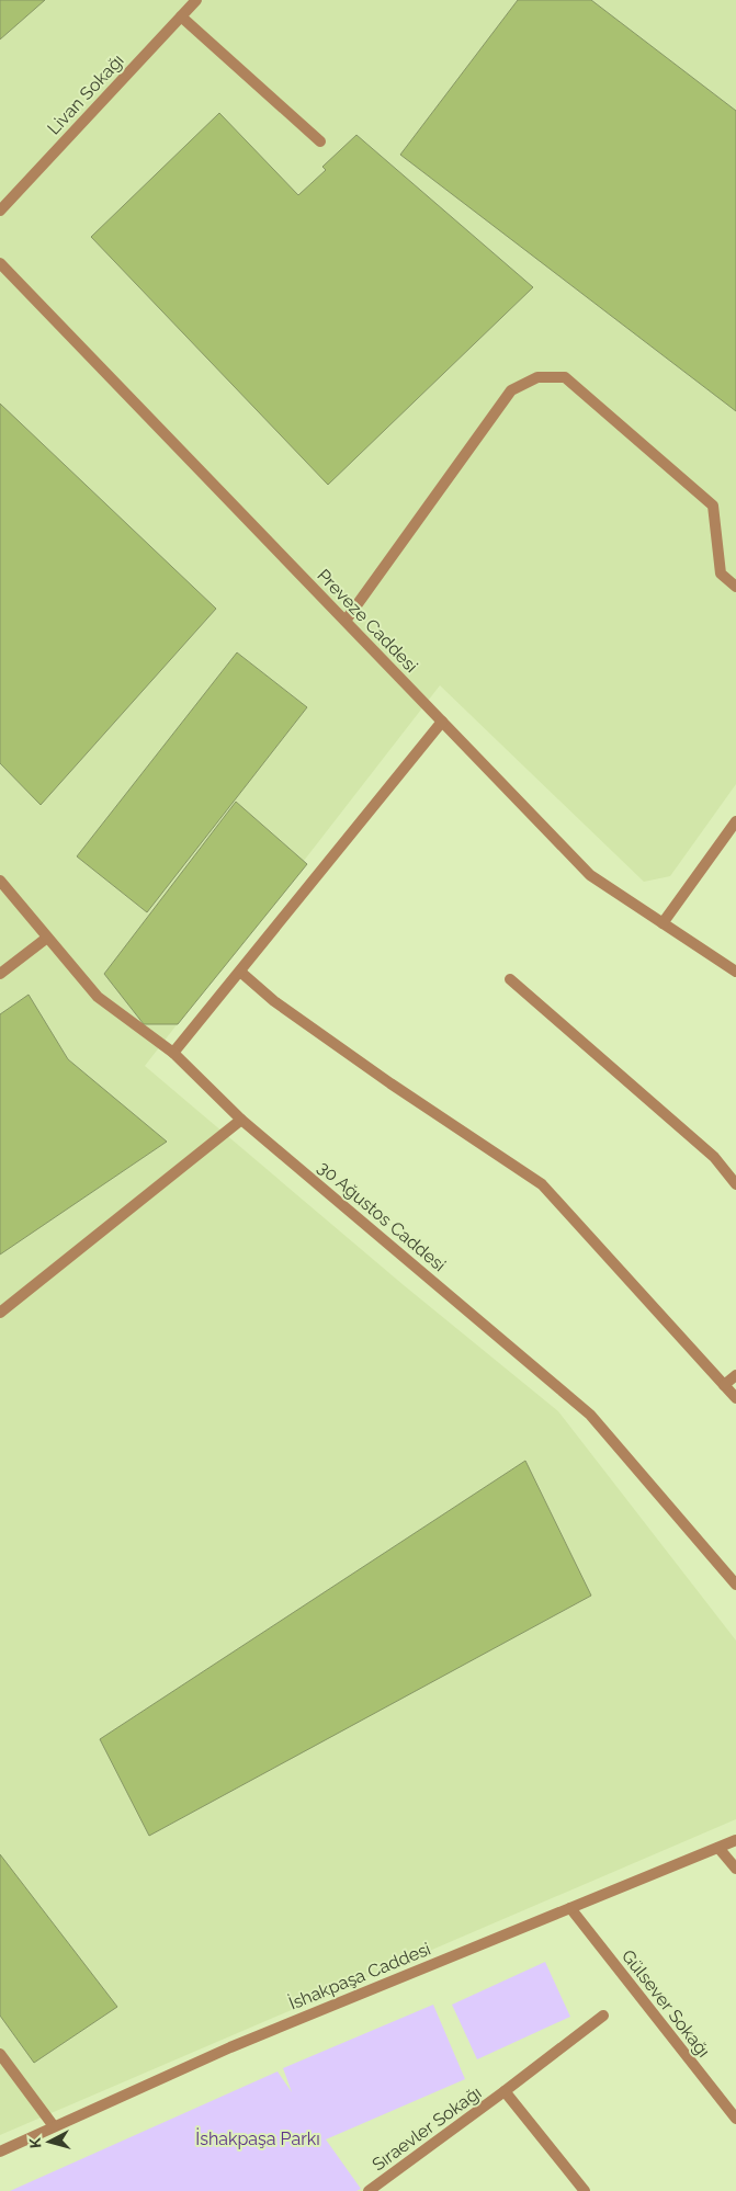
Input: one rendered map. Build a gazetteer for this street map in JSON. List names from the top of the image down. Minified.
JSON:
{"streets":{"street":["Livan Sokağı","Preveze Caddesi","30 Ağustos Caddesi","İshakpaşa Caddesi","Gülsever Sokağı","Sıraevler Sokağı"]},"crossings":[["İshakpaşa Caddesi","Gülsever Sokağı"]],"parks":["İshakpaşa Parkı"],"north":"left"}
